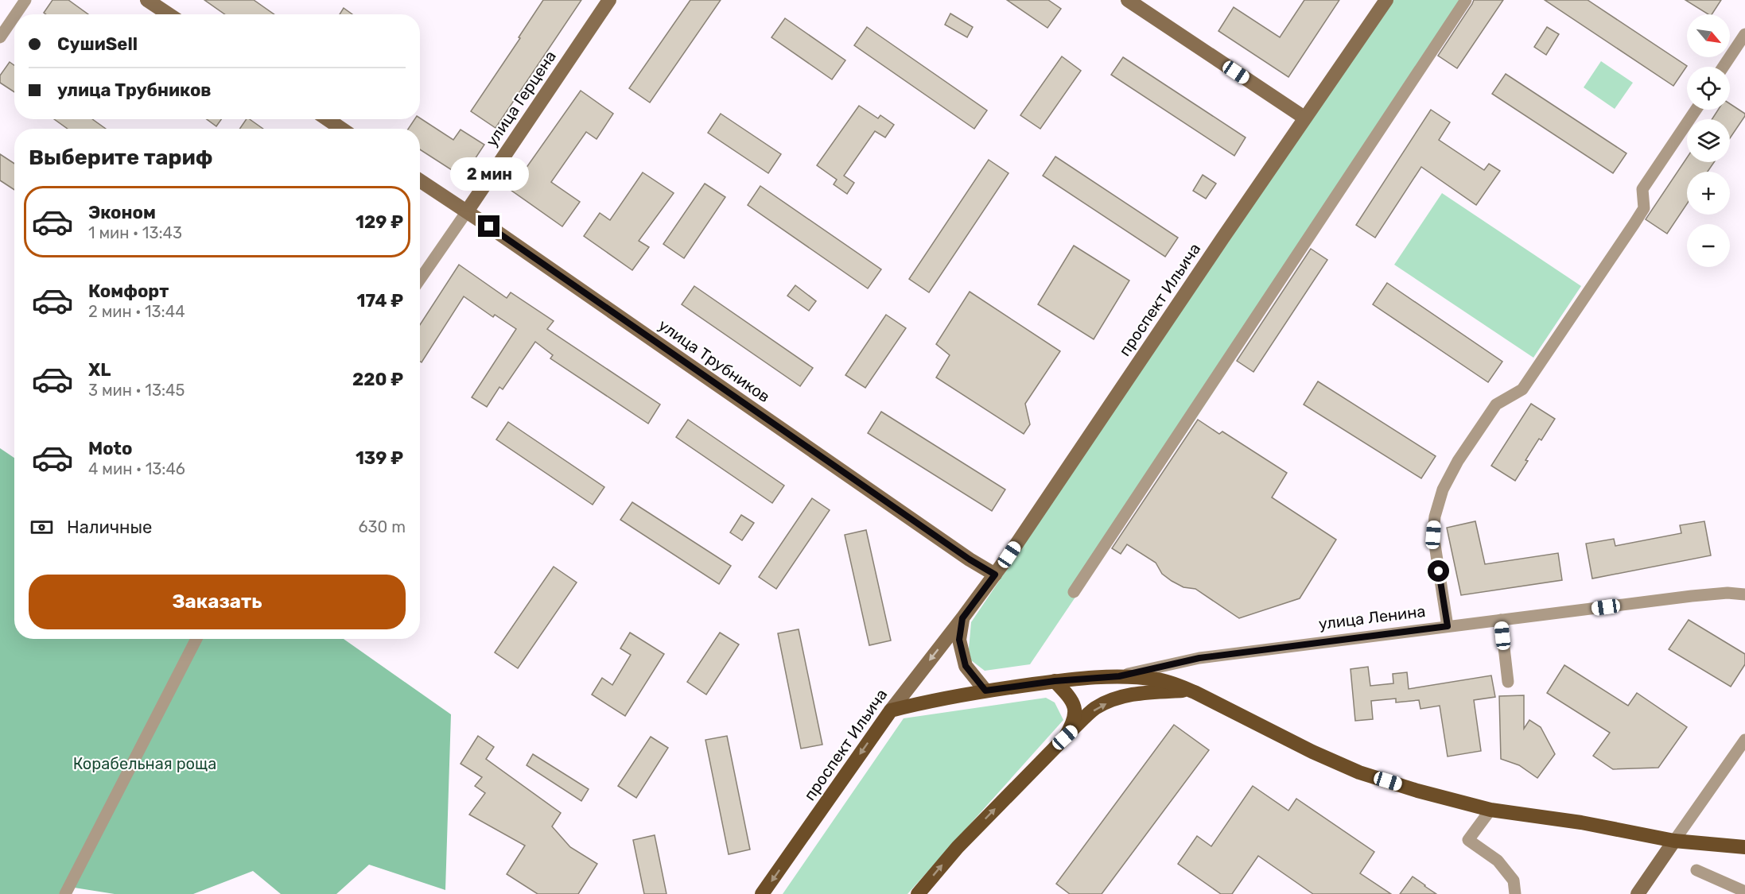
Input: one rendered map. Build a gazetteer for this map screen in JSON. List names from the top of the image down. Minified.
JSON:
{"streets":{"main road":["проспект Ильича","улица Ленина"],"street":["улица Герцена","улица Трубников"]},"crossings":[["улица Герцена","улица Трубников"],["проспект Ильича","улица Трубников"],["проспект Ильича","улица Ленина"]],"parks":["Корабельная роща"],"north":"bottom right","page":{"map_buttons":["+","−"],"banner":["СушиSell","улица Трубников"],"heading":"Выберите тариф","bubble":"2 мин","list":[{"name":"Эконом","note":"1 мин · 13:43","value":"129 ₽"},{"name":"Комфорт","note":"2 мин · 13:44","value":"174 ₽"},{"name":"XL","note":"3 мин · 13:45","value":"220 ₽"},{"name":"Moto","note":"4 мин · 13:46","value":"139 ₽"}],"pay":["Наличные","630 m"],"buttons":"Заказать"}}
